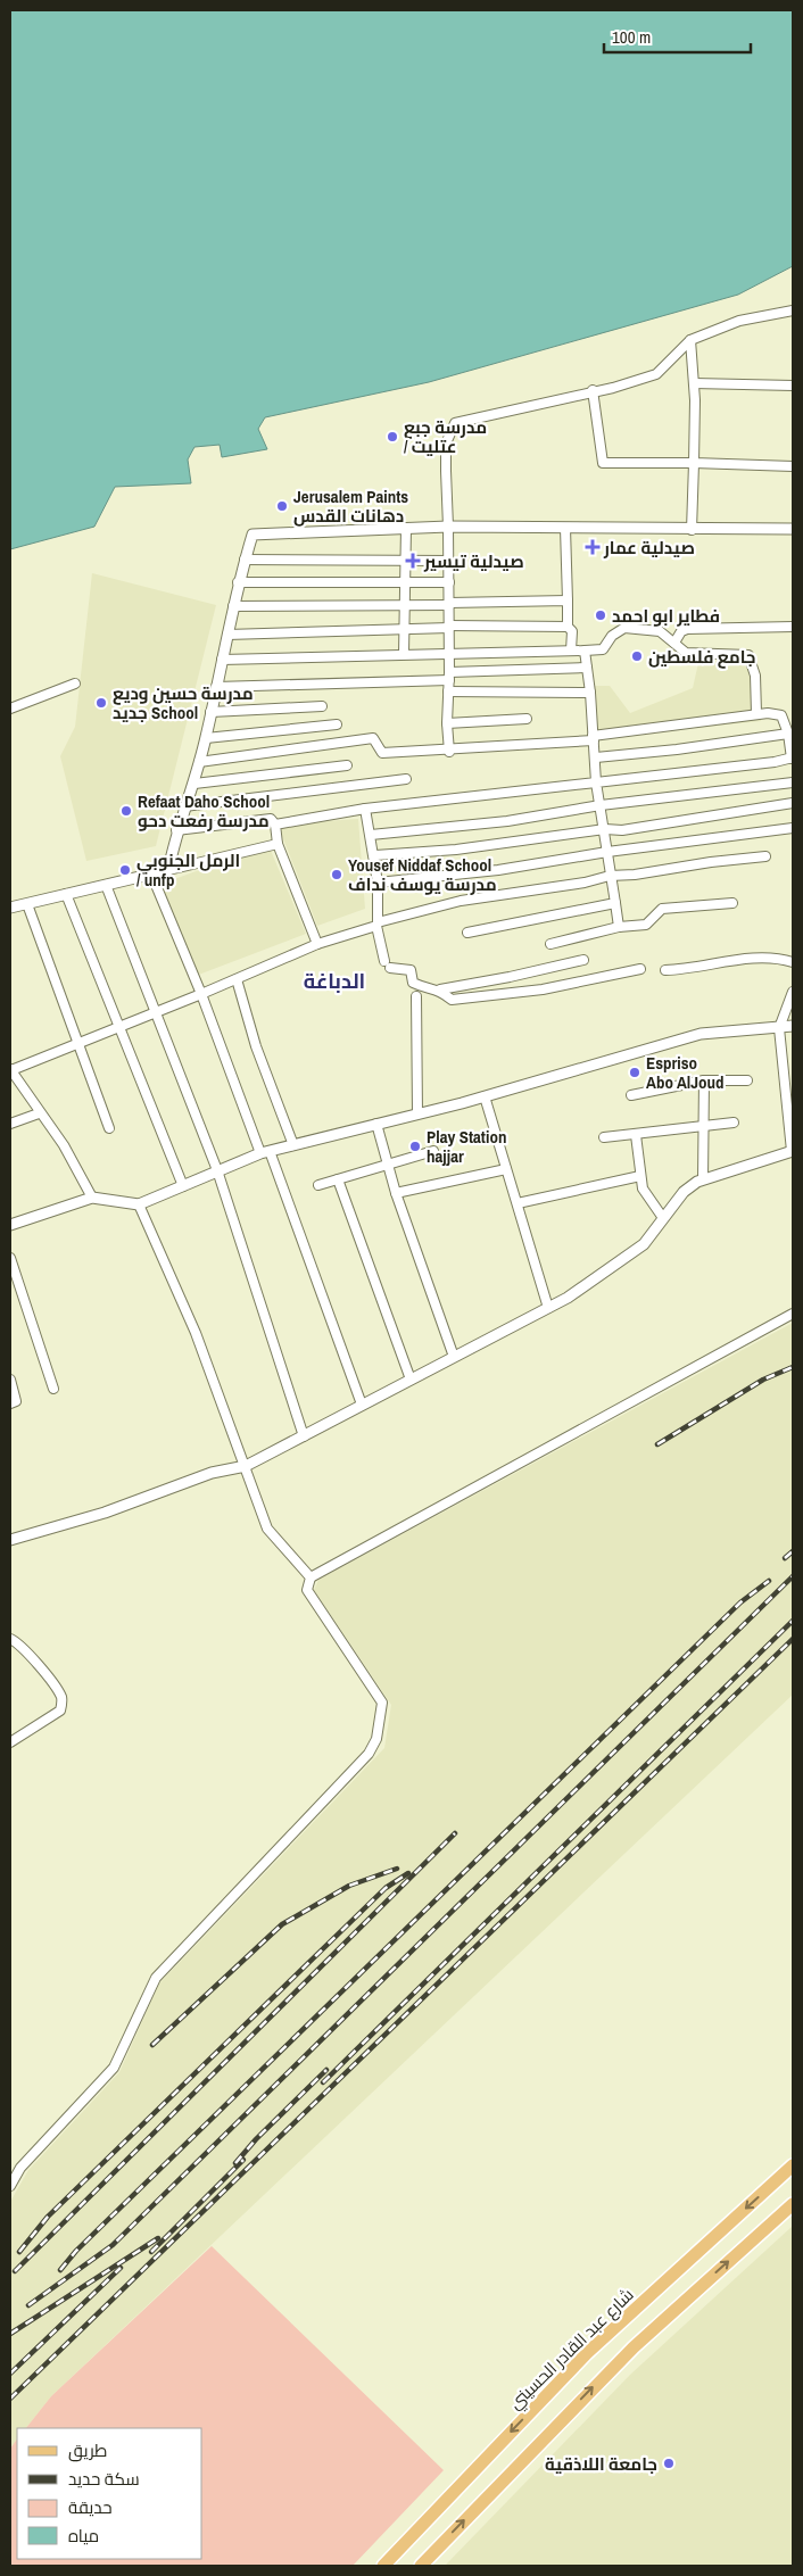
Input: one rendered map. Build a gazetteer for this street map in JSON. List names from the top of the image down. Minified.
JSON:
{"streets":{"main road":["شارع عبد القادر الحسيني"]},"districts":["الدباغة"],"places":{"other":["مدرسة جبع / عتليت","Jerusalem Paints دهانات القدس","فطاير ابو احمد","جامع فلسطين","مدرسة حسين وديع جديد School","Refaat Daho School مدرسة رفعت دحو","الرمل الجنوبي / unfp","Yousef Niddaf School مدرسة يوسف نداف","Espriso Abo AlJoud","Play Station hajjar","جامعة اللاذقية"],"health":["صيدلية عمار","صيدلية تيسير"]},"legend":["طريق","سكة حديد","حديقة","مياه"],"scale_bar":"100 m"}
